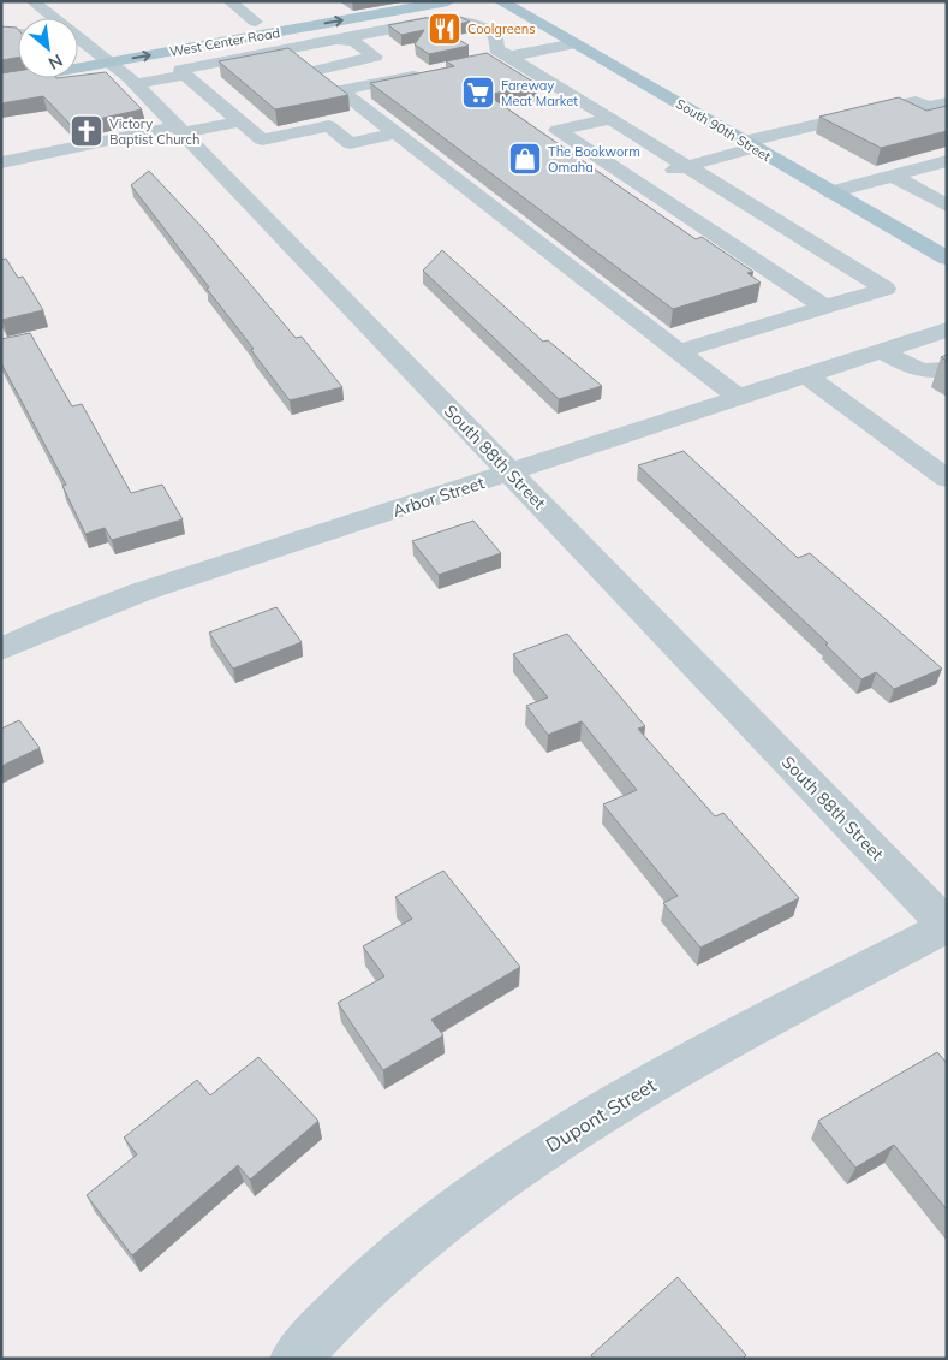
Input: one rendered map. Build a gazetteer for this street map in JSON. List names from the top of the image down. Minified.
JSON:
{"streets":{"main road":["West Center Road","South 90th Street"],"street":["South 88th Street","Arbor Street","Dupont Street"]},"crossings":[["West Center Road","South 88th Street"],["South 88th Street","Arbor Street"],["South 88th Street","Dupont Street"]],"places":{"restaurant":["Coolgreens"],"supermarket":["Fareway Meat Market"],"church":["Victory Baptist Church"],"shop":["The Bookworm Omaha"]},"north":"bottom right"}
